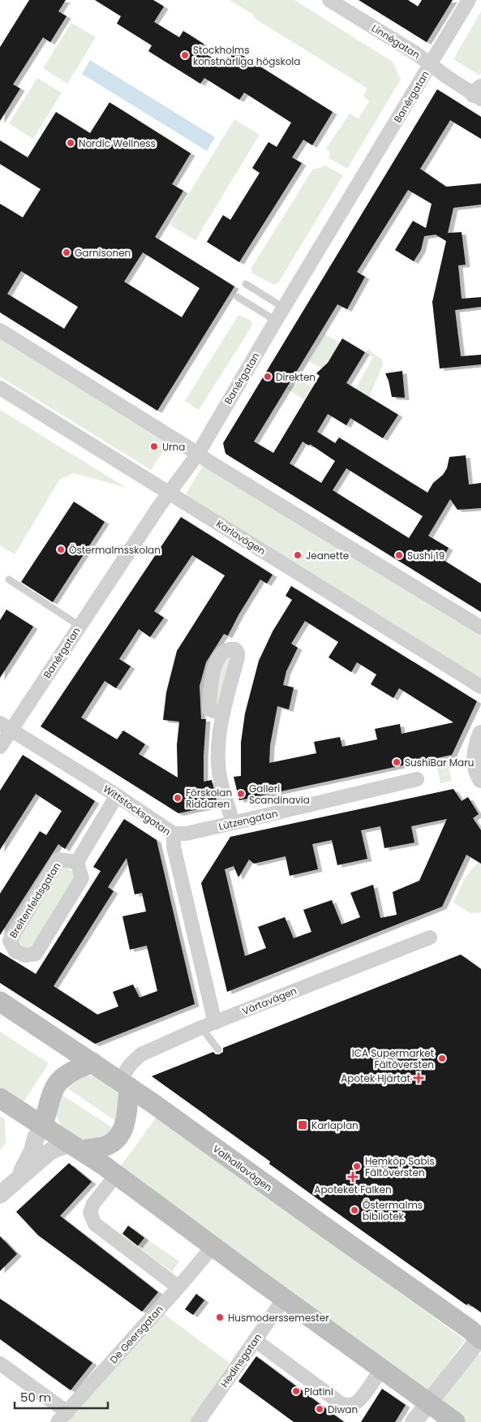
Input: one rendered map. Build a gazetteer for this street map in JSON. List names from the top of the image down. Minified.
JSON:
{"streets":{"main road":["Valhallavägen"],"street":["Linnégatan","Banérgatan","Karlavägen","Wittstocksgatan","Lützengatan","Breitenfeldsgatan","Värtavägen","De Geersgatan","Hedinsgatan"]},"crossings":[["Linnégatan","Banérgatan"],["Banérgatan","Karlavägen"],["Banérgatan","Wittstocksgatan"],["Wittstocksgatan","Lützengatan"],["Wittstocksgatan","Breitenfeldsgatan"],["Wittstocksgatan","Värtavägen"],["Värtavägen","Valhallavägen"]],"places":{"other":["Stockholms konstnärliga högskola","Nordic Wellness","Garnisonen","Direkten","Urna","Östermalmsskolan","Jeanette","Sushi 19","SushiBar Maru","Galleri Scandinavia","Förskolan Riddaren","ICA Supermarket Fältöversten","Hemköp Sabis Fältöversten","Östermalms bibliotek","Husmoderssemester","Platini","Diwan"],"health":["Apotek Hjärtat","Apoteket Falken"],"transit":["Karlaplan"]},"scale_bar":"50 m"}
